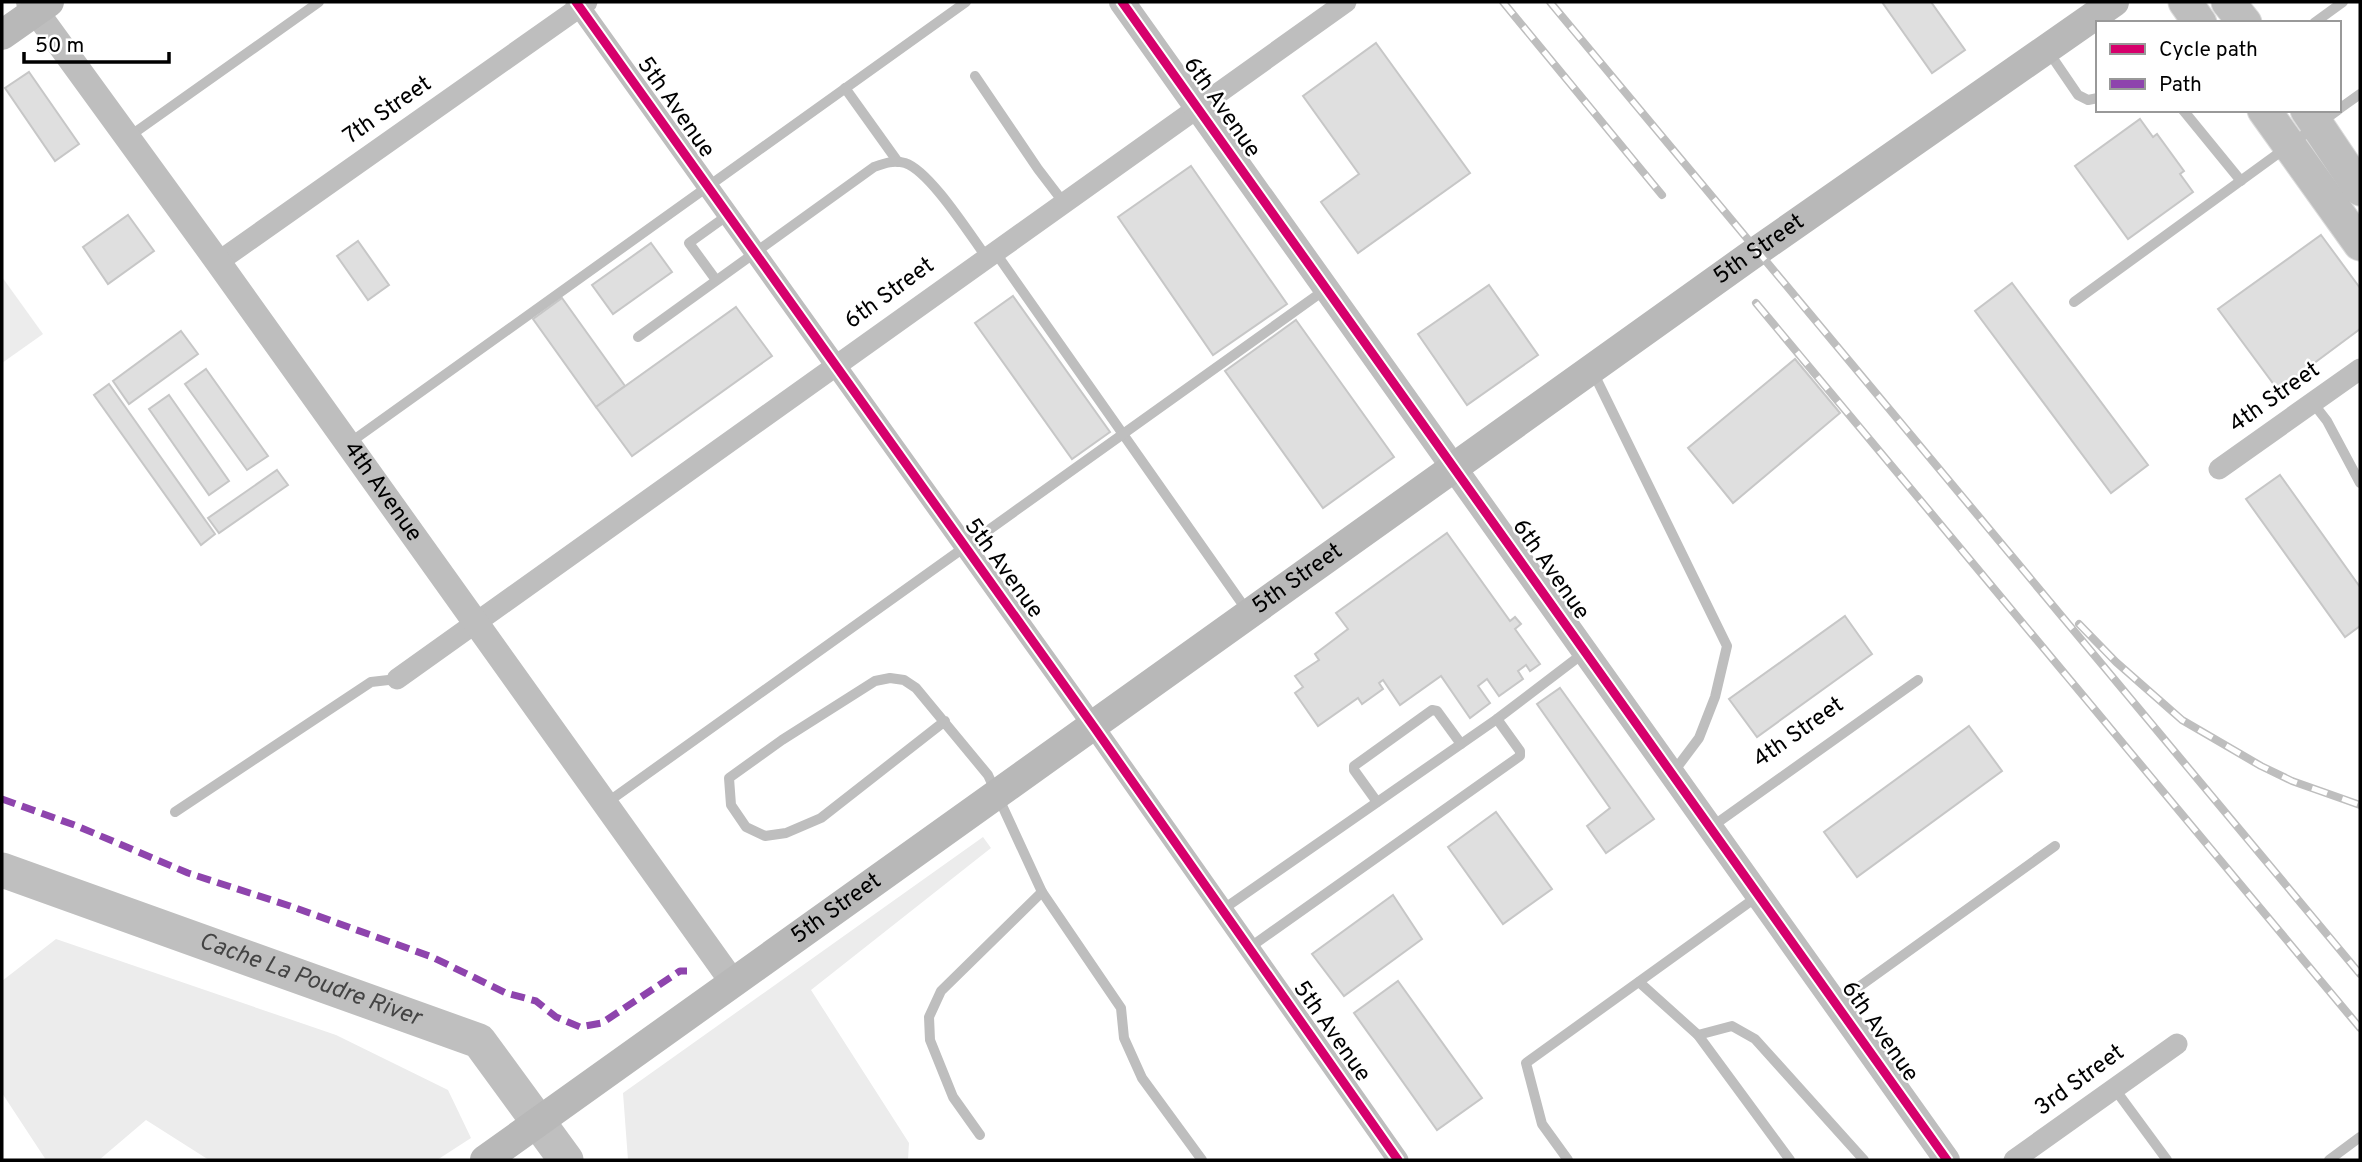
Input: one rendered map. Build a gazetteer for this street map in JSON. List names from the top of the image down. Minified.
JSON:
{"streets":{"main road":["5th Street"],"street":["5th Avenue","6th Avenue","7th Street","6th Street","4th Street","4th Avenue","3rd Street"]},"crossings":[["5th Avenue","7th Street"],["5th Avenue","5th Street"],["5th Avenue","6th Street"],["6th Avenue","5th Street"],["6th Avenue","6th Street"],["6th Avenue","4th Street"],["7th Street","4th Avenue"],["5th Street","4th Avenue"],["6th Street","4th Avenue"]],"water":["Cache La Poudre River"],"legend":["Cycle path","Path"],"scale_bar":"50 m"}
